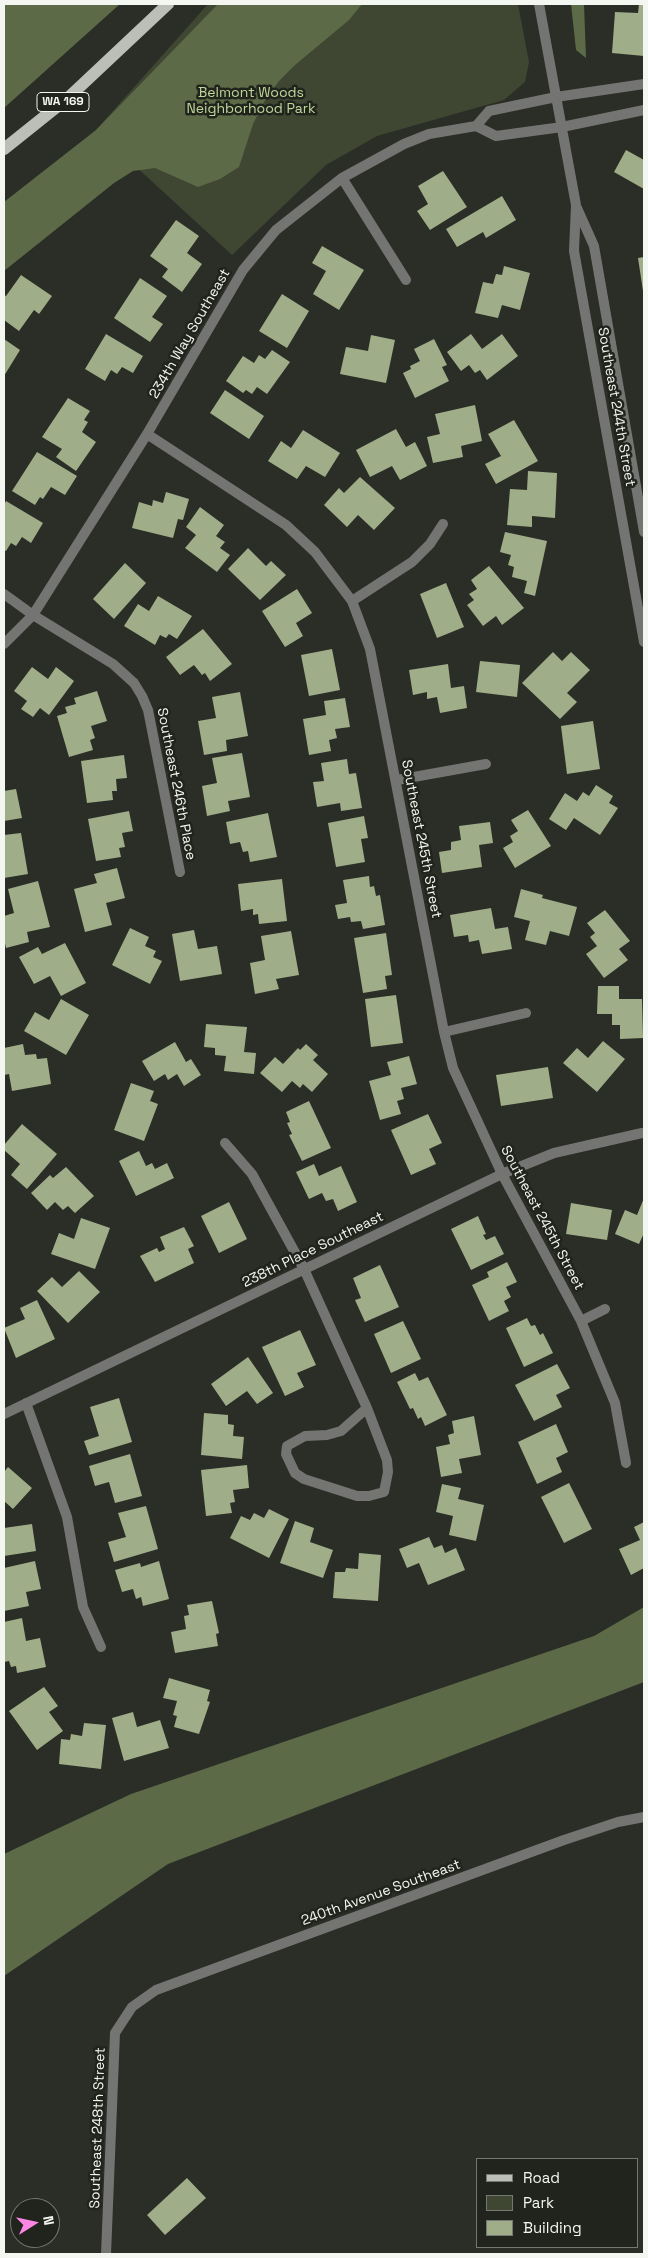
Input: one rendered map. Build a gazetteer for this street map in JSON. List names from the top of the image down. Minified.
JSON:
{"streets":{"main road":["WA 169"],"street":["234th Way Southeast","Southeast 244th Street","Southeast 246th Place","Southeast 245th Street","238th Place Southeast","240th Avenue Southeast","Southeast 248th Street"]},"crossings":[["234th Way Southeast","Southeast 246th Place"],["234th Way Southeast","Southeast 245th Street"],["Southeast 245th Street","238th Place Southeast"],["240th Avenue Southeast","Southeast 248th Street"]],"parks":["Belmont Woods Neighborhood Park"],"legend":["Road","Park","Building"],"north":"right"}
